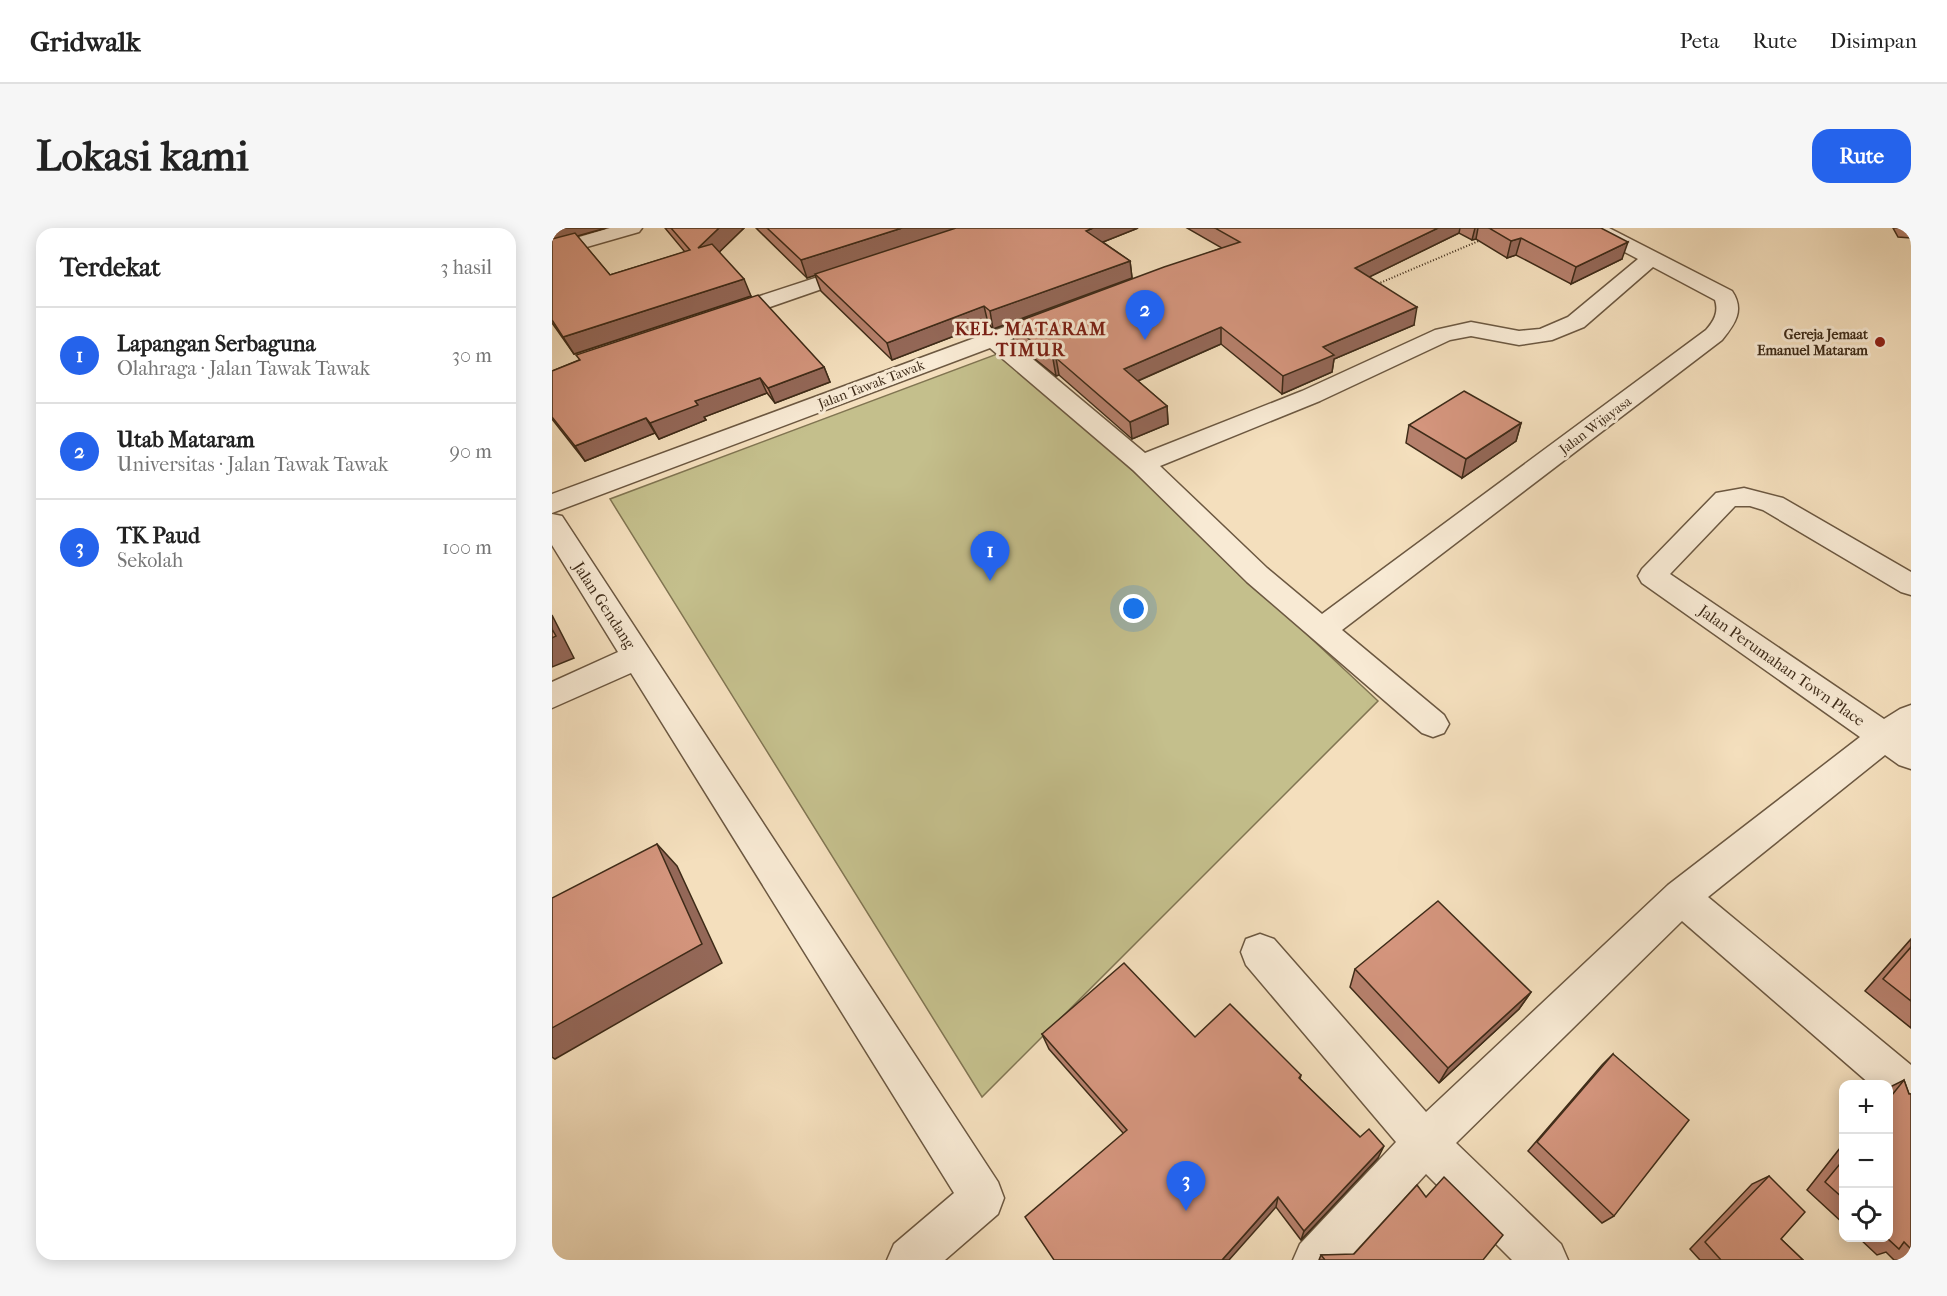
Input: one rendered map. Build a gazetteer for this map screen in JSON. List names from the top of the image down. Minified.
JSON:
{"streets":{"street":["Jalan Tawak Tawak","Jalan Wijayasa","Jalan Gendang","Jalan Perumahan Town Place"]},"districts":["KEL. MATARAM TIMUR"],"places":["Gereja Jemaat Emanuel Mataram"],"page":{"header":"Gridwalk","nav":["Peta","Rute","Disimpan"],"buttons":"Rute","title":"Lokasi kami","heading":["Terdekat","3 hasil"],"pins":["2","1","3"],"list":[{"mark":"1","name":"Lapangan Serbaguna","note":"Olahraga · Jalan Tawak Tawak","value":"30 m"},{"mark":"2","name":"Utab Mataram","note":"Universitas · Jalan Tawak Tawak","value":"90 m"},{"mark":"3","name":"TK Paud","note":"Sekolah","value":"100 m"}],"map_buttons":["+","−"]}}
